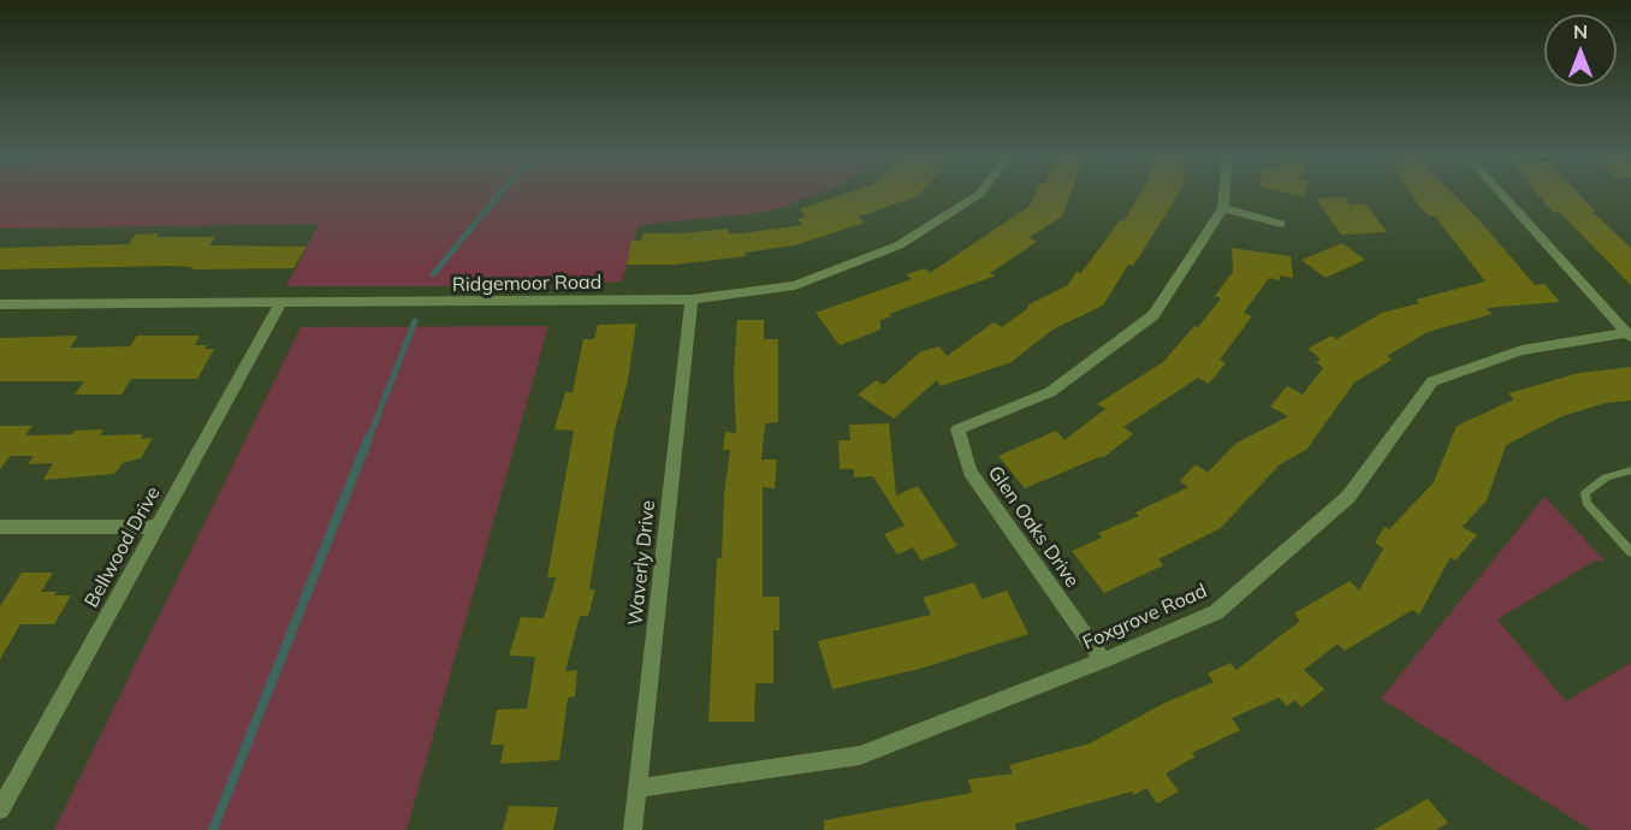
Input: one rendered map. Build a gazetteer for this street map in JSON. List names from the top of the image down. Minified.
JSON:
{"streets":{"street":["Ridgemoor Road","Glen Oaks Drive","Bellwood Drive","Waverly Drive","Foxgrove Road"]},"crossings":[["Ridgemoor Road","Bellwood Drive"],["Ridgemoor Road","Waverly Drive"],["Glen Oaks Drive","Foxgrove Road"],["Waverly Drive","Foxgrove Road"]],"north":"top"}
